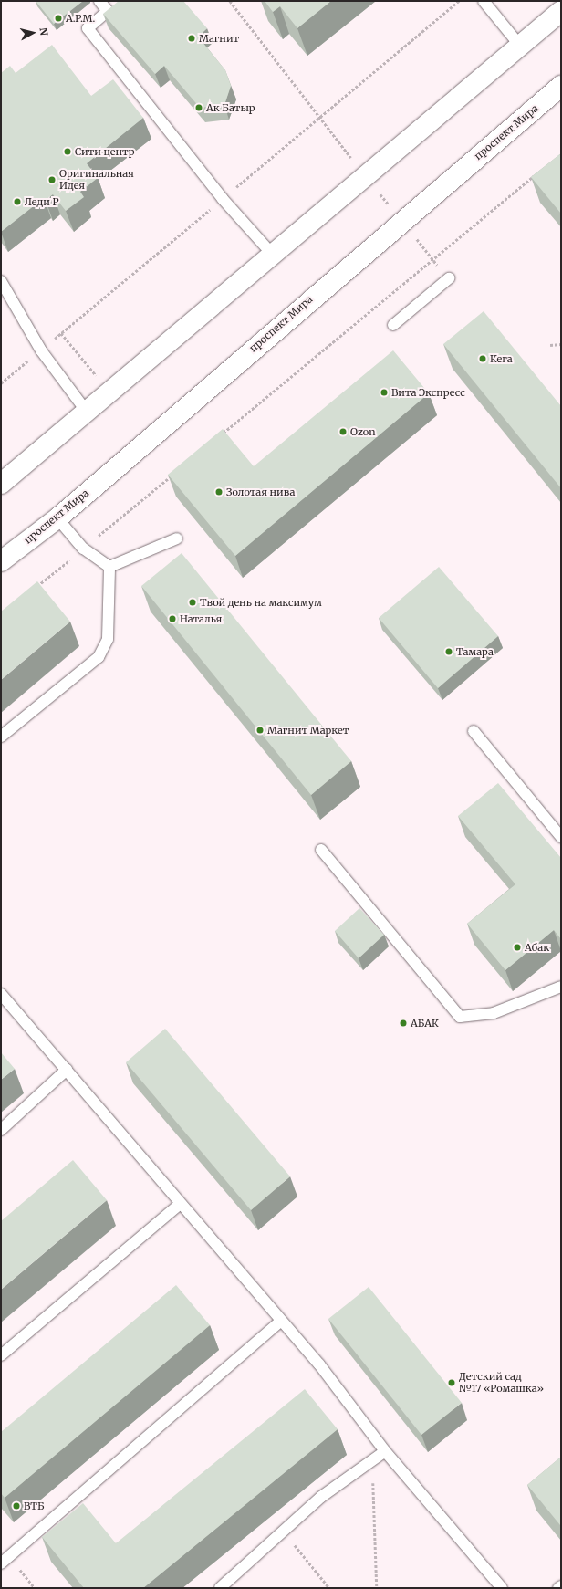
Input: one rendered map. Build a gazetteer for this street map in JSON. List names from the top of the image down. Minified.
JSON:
{"streets":{"main road":["проспект Мира"]},"places":["А.Р.М.","Магнит","Ак Батыр","Сити центр","Оригинальная Идея","Леди Р","Кега","Вита Экспресс","Ozon","Золотая нива","Твой день на максимум","Наталья","Тамара","Магнит Маркет","Абак","АБАК","Детский сад №17 «Ромашка»","ВТБ"],"north":"right"}
